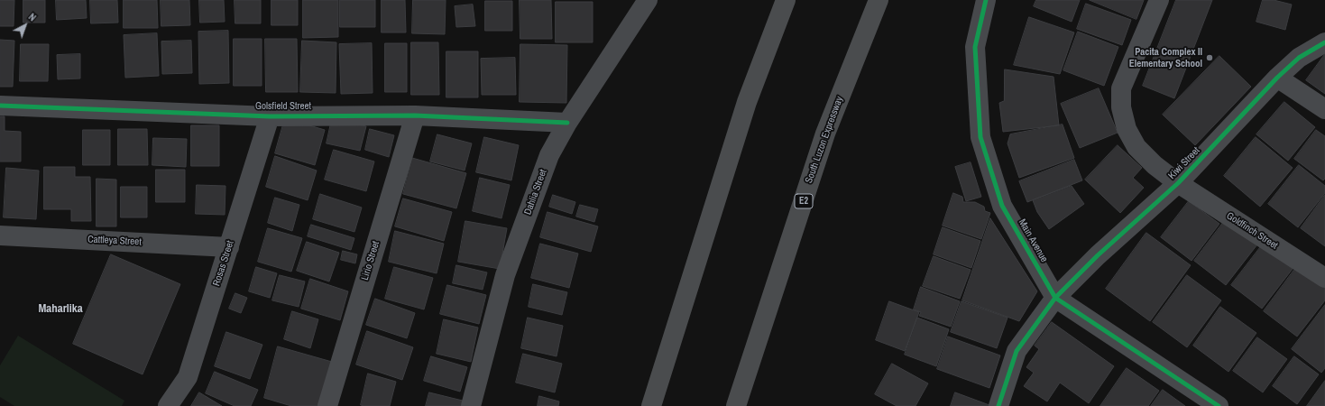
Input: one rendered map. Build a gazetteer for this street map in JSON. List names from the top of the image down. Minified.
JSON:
{"streets":{"highway":["South Luzon Expressway","E2"],"street":["Golsfield Street","Kiwi Street","Dahlia Street","Goldfinch Street","Cattleya Street","Main Avenue","Lirio Street","Rosas Street"]},"crossings":[["Golsfield Street","Dahlia Street"],["Golsfield Street","Lirio Street"],["Golsfield Street","Rosas Street"],["Kiwi Street","Goldfinch Street"],["Kiwi Street","Main Avenue"],["Cattleya Street","Rosas Street"]],"districts":["Maharlika"],"places":["Pacita Complex II Elementary School"],"north":"top right"}
